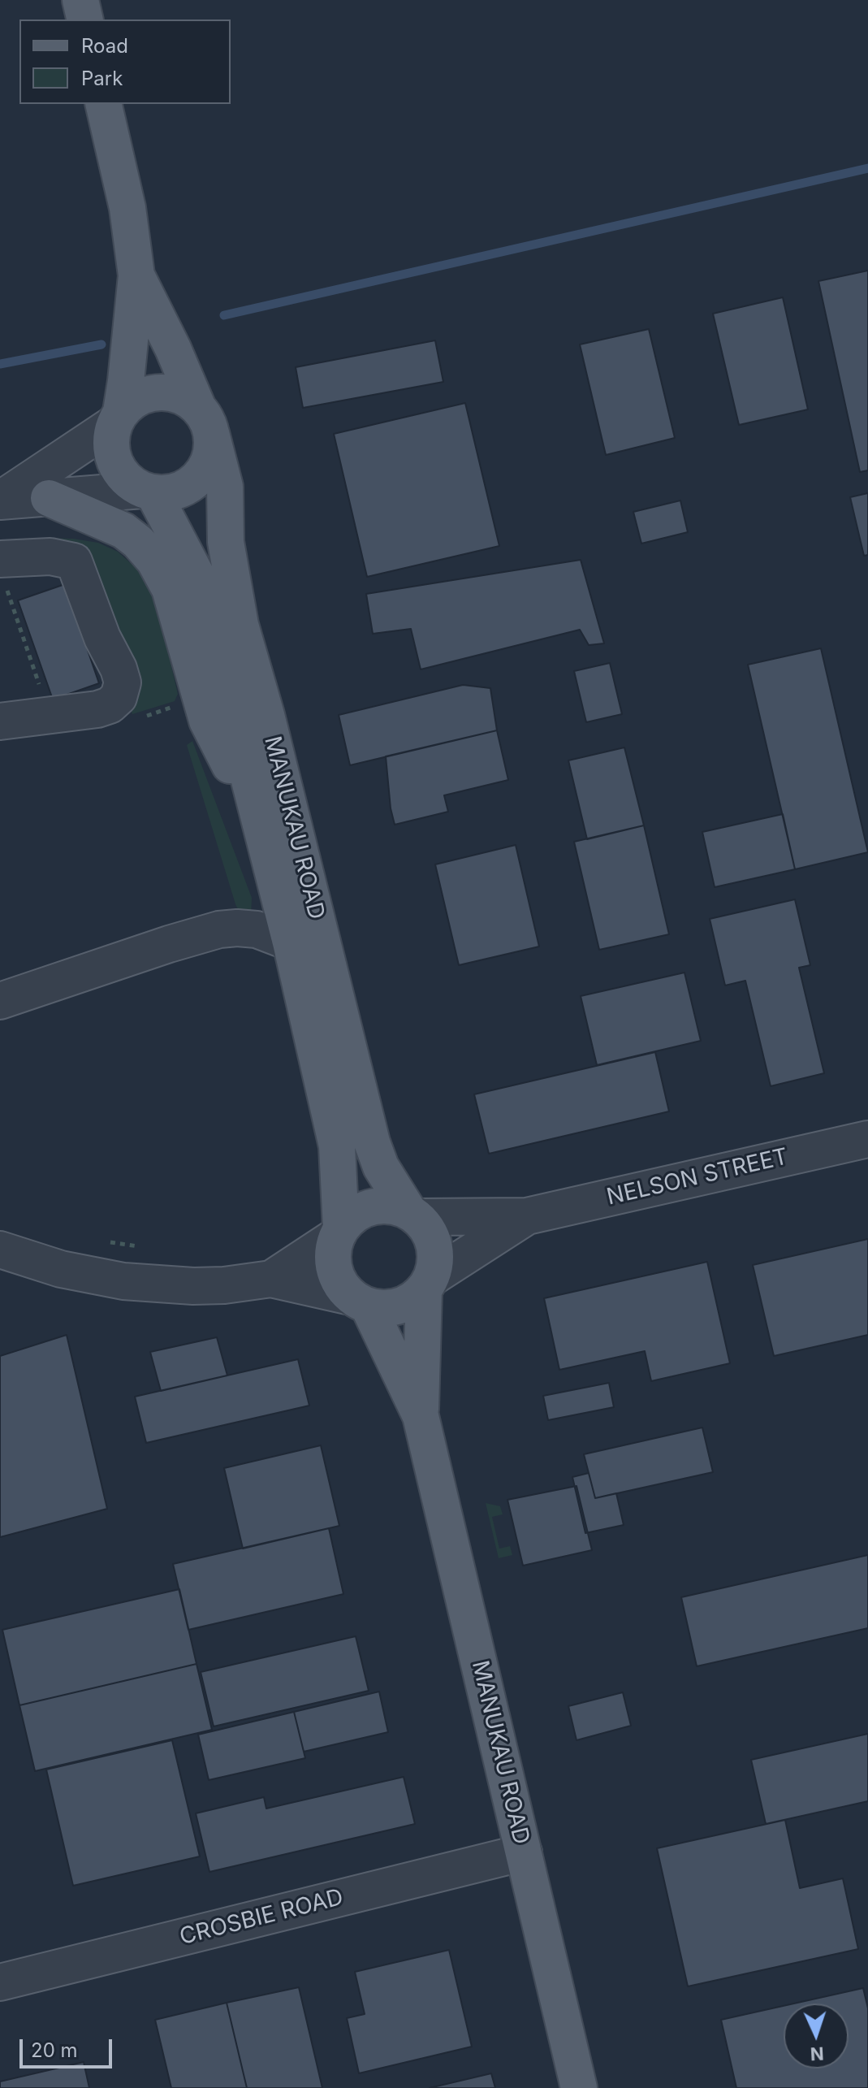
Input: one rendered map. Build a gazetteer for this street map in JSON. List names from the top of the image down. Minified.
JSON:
{"streets":{"main road":["MANUKAU ROAD"],"street":["NELSON STREET","CROSBIE ROAD"]},"crossings":[["MANUKAU ROAD","NELSON STREET"],["MANUKAU ROAD","CROSBIE ROAD"]],"legend":["Road","Park"],"scale_bar":"20 m","north":"bottom"}
